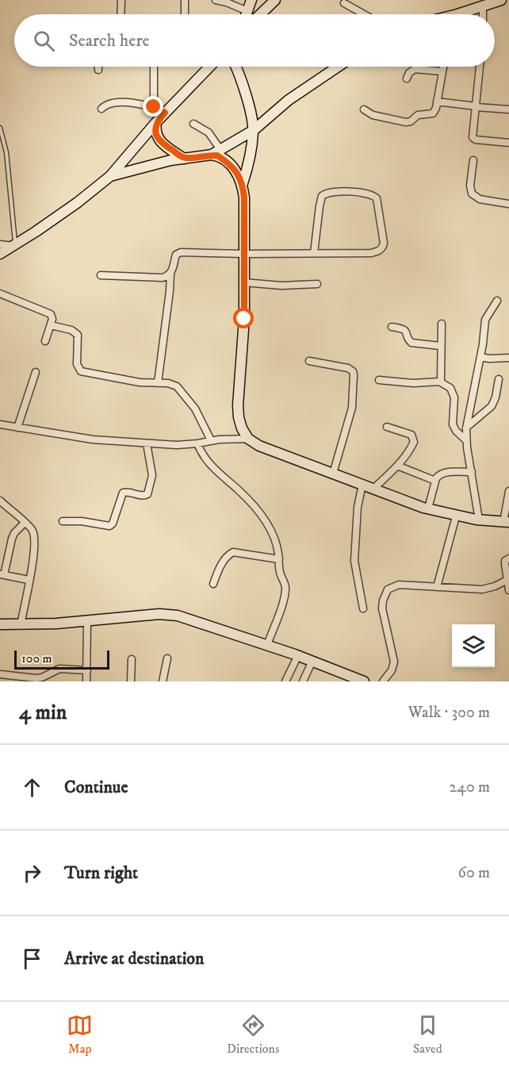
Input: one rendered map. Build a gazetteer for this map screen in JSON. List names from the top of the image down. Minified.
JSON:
{"scale_bar":"100 m","page":{"search":"Search here","scale":"100 m","heading":["4 min","Walk · 300 m"],"list":[["Continue","240 m"],["Turn right","60 m"],"Arrive at destination"],"nav":["Map","Directions","Saved"]}}
